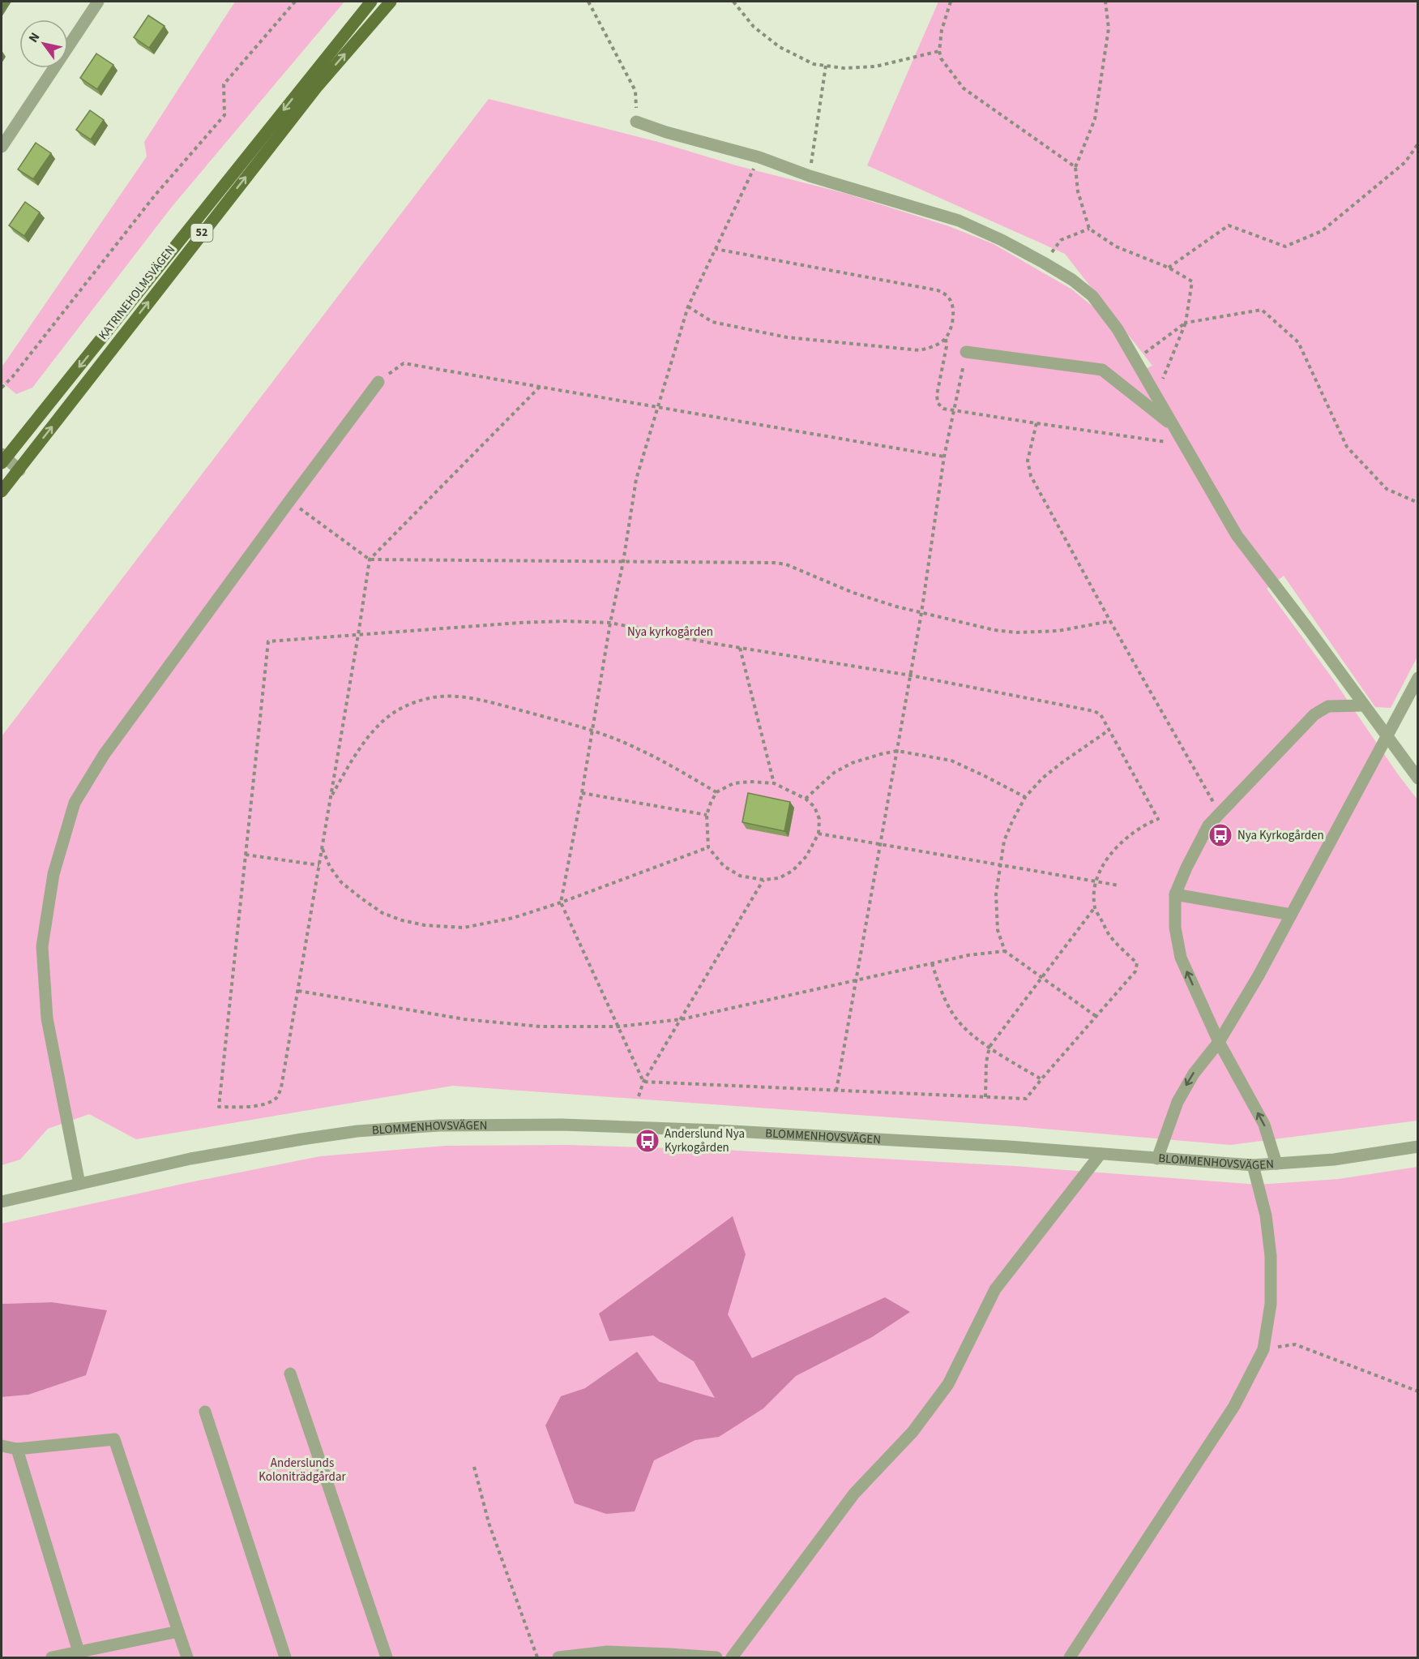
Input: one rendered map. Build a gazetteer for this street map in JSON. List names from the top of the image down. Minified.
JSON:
{"streets":{"main road":["52","KATRINEHOLMSVÄGEN"],"street":["BLOMMENHOVSVÄGEN"]},"parks":["Nya kyrkogården","Anderslunds Koloniträdgårdar"],"places":{"bus stop":["Nya Kyrkogården","Anderslund Nya Kyrkogården"]},"north":"top left"}
